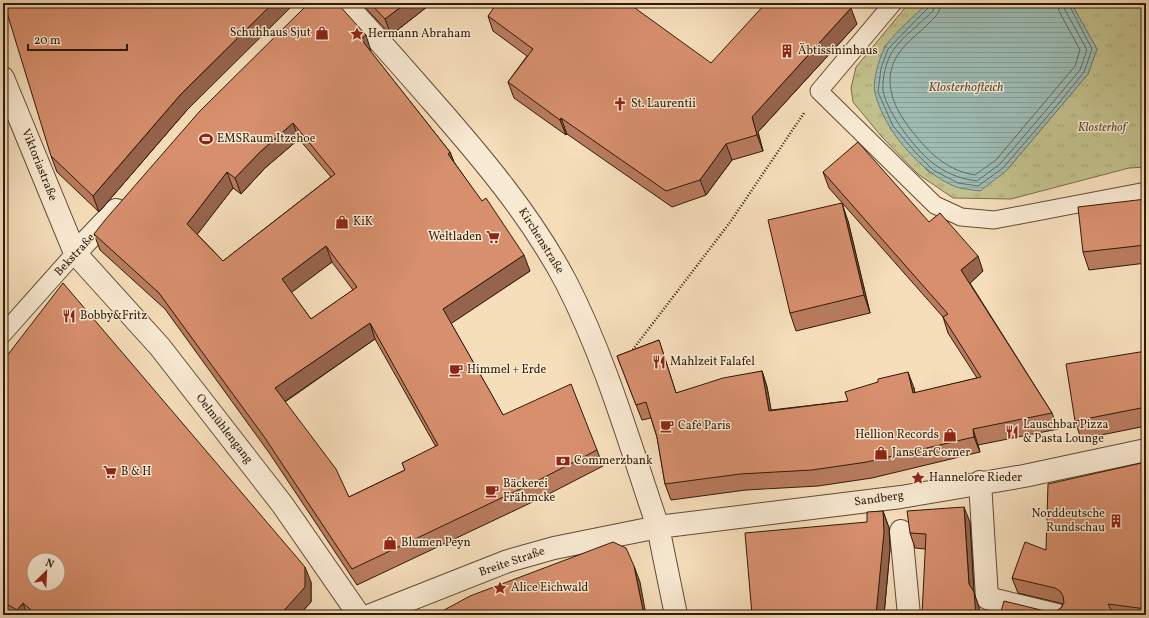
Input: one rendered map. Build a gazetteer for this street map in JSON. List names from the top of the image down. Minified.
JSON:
{"streets":{"street":["Viktoriastraße","Kirchenstraße","Bekstraße","Oelmühlengang","Sandberg","Breite Straße"]},"crossings":[["Viktoriastraße","Bekstraße"],["Viktoriastraße","Oelmühlengang"],["Kirchenstraße","Sandberg"],["Kirchenstraße","Breite Straße"],["Bekstraße","Oelmühlengang"],["Sandberg","Breite Straße"]],"water":["Klosterhofteich"],"parks":["Klosterhof"],"places":{"shop":["Schuhhaus Sjut","KiK","Hellion Records","JansCarCorner","Blumen Peyn"],"place":["Hermann Abraham","Hannelore Rieder","Alice Eichwald"],"building":["Äbtissininhaus","Norddeutsche Rundschau"],"church":["St. Laurentii"],"sports":["EMSRaum Itzehoe"],"supermarket":["Weltladen","B & H"],"restaurant":["Bobby&Fritz","Mahlzeit Falafel","Lauschbar Pizza & Pasta Lounge"],"cafe":["Himmel + Erde","Café Paris","Bäckerei Frähmcke"],"bank":["Commerzbank"]},"scale_bar":"20 m","north":"top right"}
